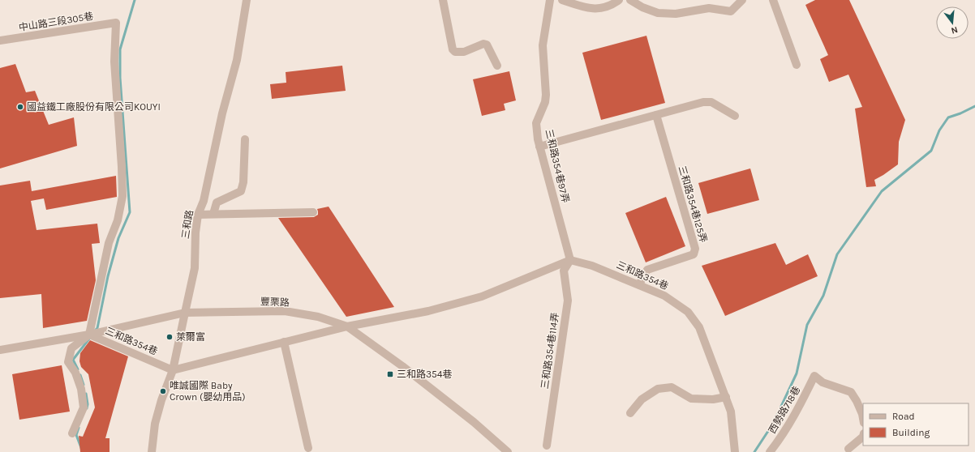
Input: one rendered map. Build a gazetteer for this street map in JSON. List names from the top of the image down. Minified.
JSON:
{"streets":{"street":["中山路三段305巷","三和路354巷97弄","三和路354巷125弄","三和路","三和路354巷","豐栗路","三和路354巷114弄","西勢路718巷"]},"crossings":[["中山路三段305巷","三和路354巷"],["中山路三段305巷","豐栗路"],["三和路354巷97弄","三和路354巷"],["三和路354巷97弄","三和路354巷114弄"],["三和路354巷125弄","三和路354巷"],["三和路","三和路354巷"],["三和路","豐栗路"],["三和路354巷","豐栗路"],["三和路354巷","三和路354巷114弄"]],"places":{"other":["國益鐵工廠股份有限公司KOUYI","萊爾富","唯誠國際 Baby Crown (嬰幼用品)"],"transit":["三和路354巷"]},"legend":["Road","Building"],"north":"bottom"}
